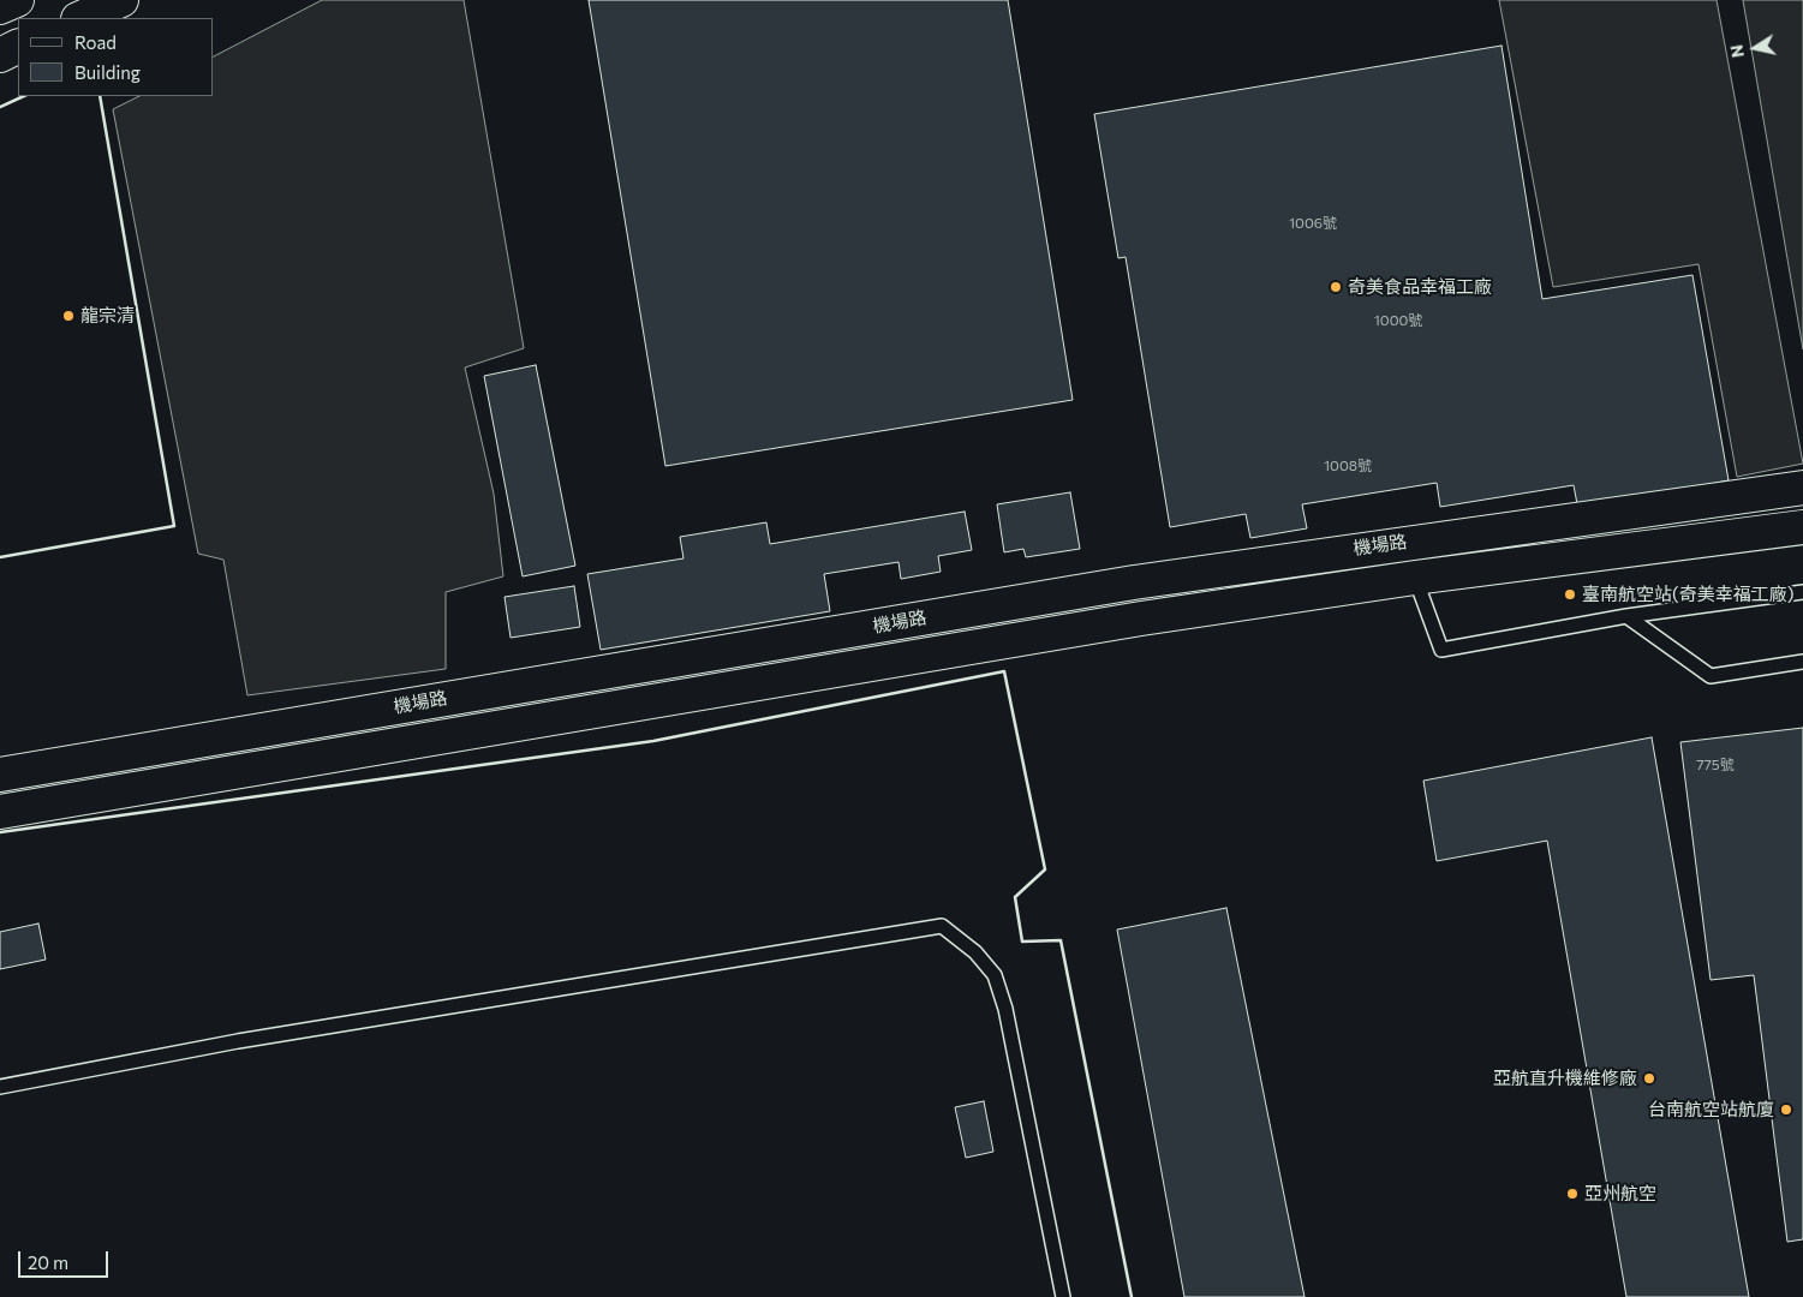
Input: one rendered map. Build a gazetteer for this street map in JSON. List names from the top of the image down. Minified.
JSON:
{"streets":{"street":["機場路"]},"places":["奇美食品幸福工廠","龍宗清","臺南航空站(奇美幸福工廠)","亞航直升機維修廠","台南航空站航廈","亞州航空"],"house_numbers":["1006號","1000號","1008號","775號"],"legend":["Road","Building"],"scale_bar":"20 m","north":"left"}
